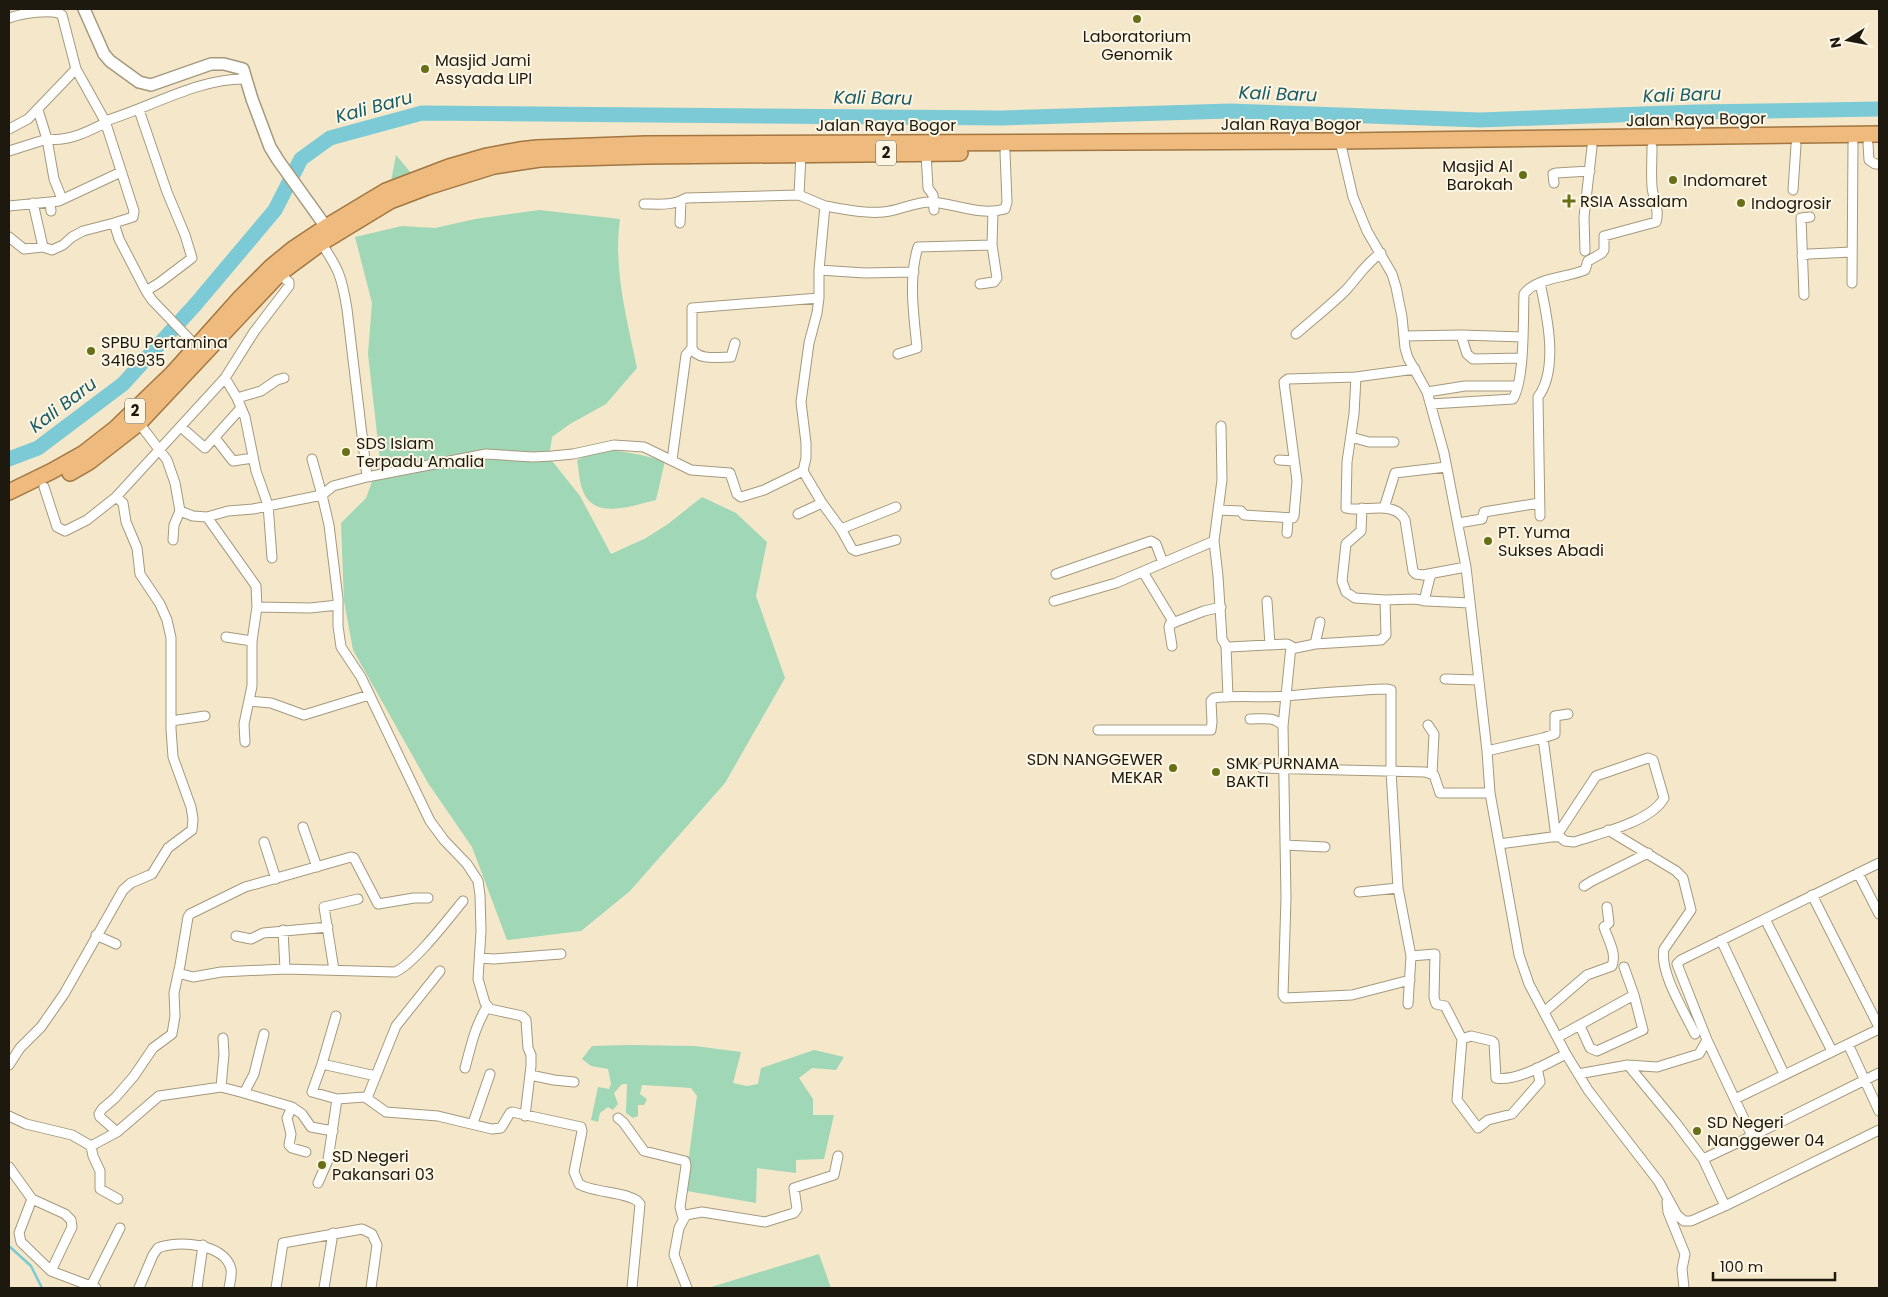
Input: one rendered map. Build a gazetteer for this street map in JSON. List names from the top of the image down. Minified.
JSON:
{"streets":{"highway":["Jalan Raya Bogor","2"]},"water":["Kali Baru"],"places":{"other":["Laboratorium Genomik","Masjid Jami Assyada LIPI","Masjid Al Barokah","Indomaret","Indogrosir","SPBU Pertamina 3416935","SDS Islam Terpadu Amalia","PT. Yuma Sukses Abadi","SDN NANGGEWER MEKAR","SMK PURNAMA BAKTI","SD Negeri Nanggewer 04","SD Negeri Pakansari 03"],"health":["RSIA Assalam"]},"scale_bar":"100 m","north":"left"}
